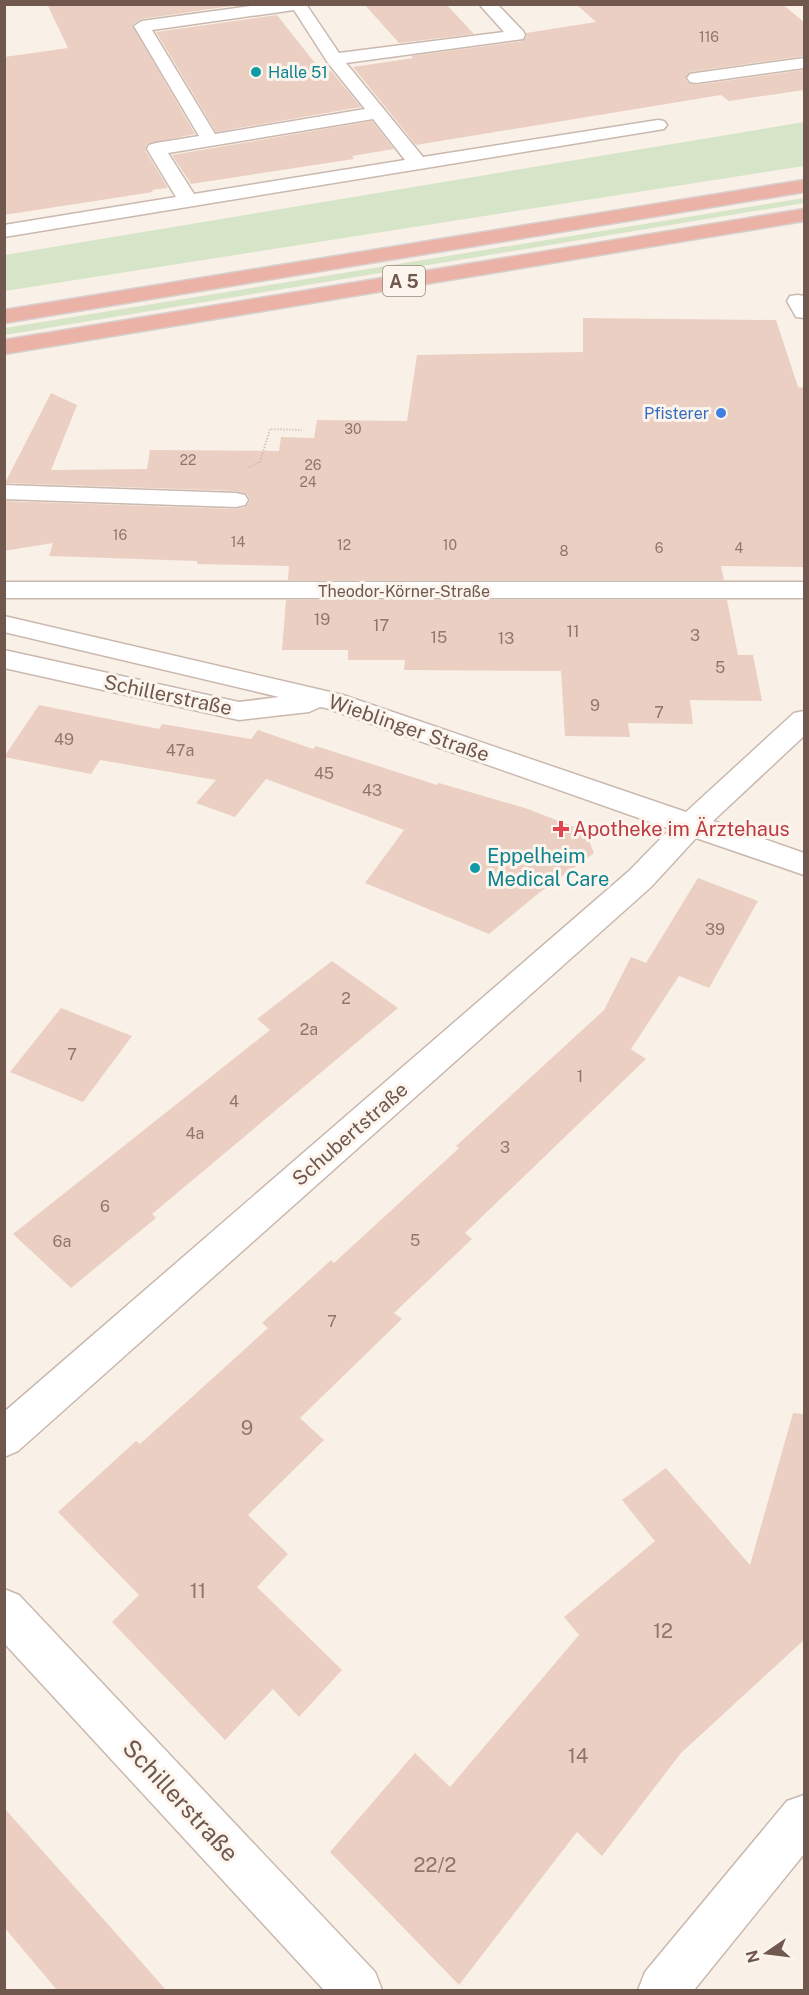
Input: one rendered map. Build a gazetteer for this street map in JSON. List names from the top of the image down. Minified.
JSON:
{"streets":{"highway":["A 5"],"street":["Theodor-Körner-Straße","Schillerstraße","Wieblinger Straße","Schubertstraße"]},"crossings":[["Schillerstraße","Wieblinger Straße"],["Wieblinger Straße","Schubertstraße"]],"places":{"other":["Halle 51","Pfisterer","Eppelheim Medical Care"],"health":["Apotheke im Ärztehaus"]},"house_numbers":["116","30","22","26","24","16","14","12","10","6","4","8","19","17","11","3","15","13","5","9","7","49","47a","45","43","39","2","2a","7","1","4","4a","3","6","5","6a","7","9","11","12","14","22/2"],"north":"left"}
